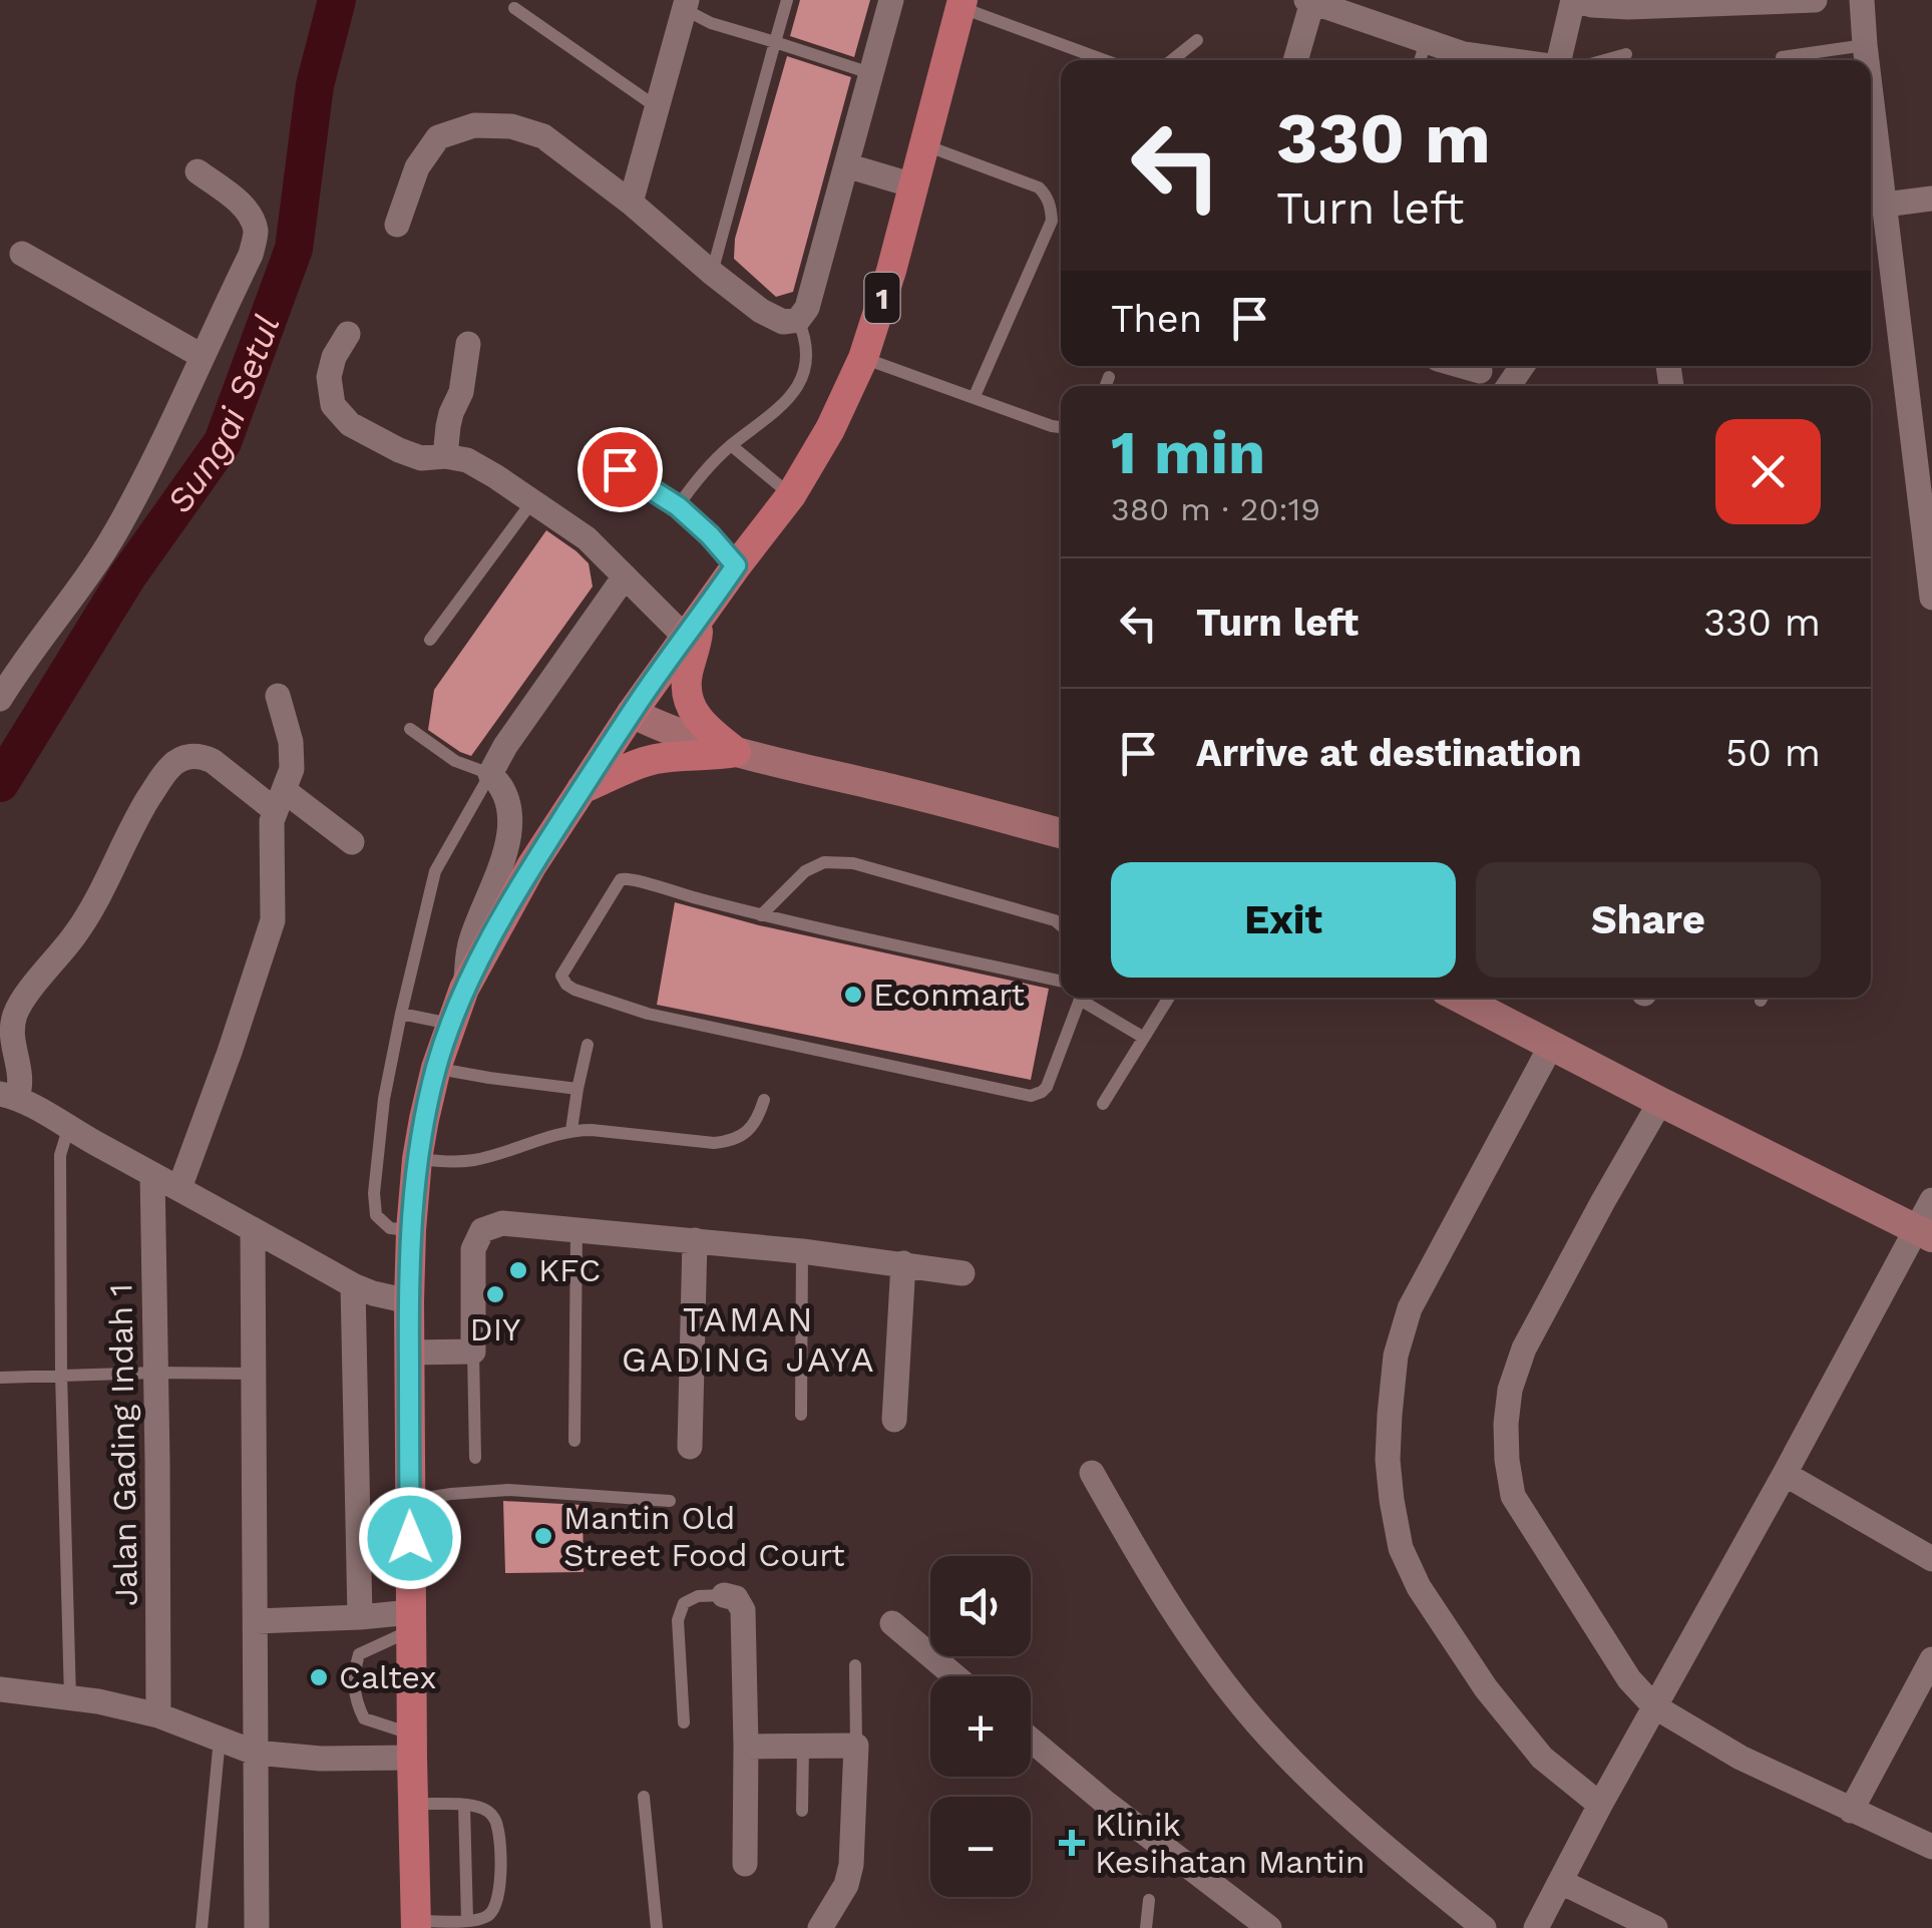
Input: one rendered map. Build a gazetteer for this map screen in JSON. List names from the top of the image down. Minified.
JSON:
{"streets":{"main road":["1"],"street":["Jalan Gading Indah 1"]},"districts":["TAMAN GADING JAYA"],"water":["Sungai Setul"],"places":{"other":["Econmart","KFC","DIY","Mantin Old Street Food Court","Caltex"],"health":["Klinik Kesihatan Mantin"]},"page":{"turn":["330 m","Turn left"],"then":"Then","heading":["1 min","380 m · 20:19"],"list":[{"name":"Turn left","value":"330 m"},{"name":"Arrive at destination","value":"50 m"}],"buttons":["Exit","Share"],"map_buttons":["+","−"]}}
